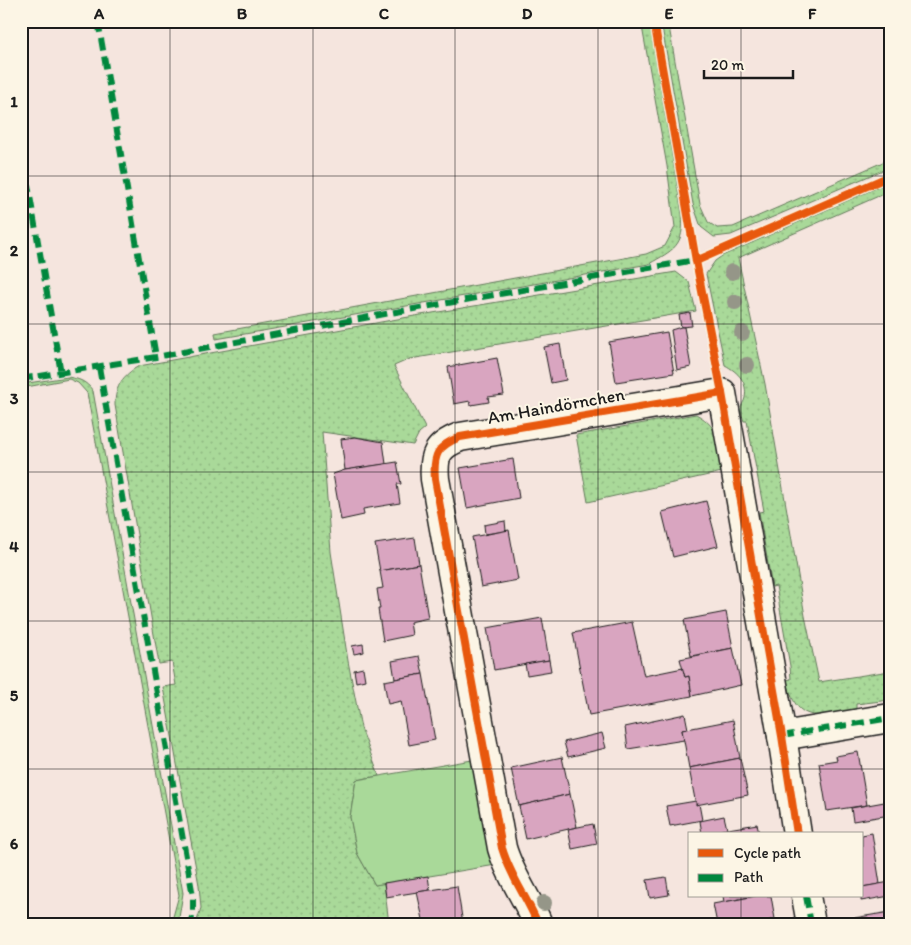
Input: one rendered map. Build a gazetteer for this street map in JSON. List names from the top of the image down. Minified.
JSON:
{"streets":{"street":["Am Haindörnchen"]},"legend":["Cycle path","Path"],"scale_bar":"20 m","grid":{"columns":["A","B","C","D","E","F"],"rows":["1","2","3","4","5","6"]}}
